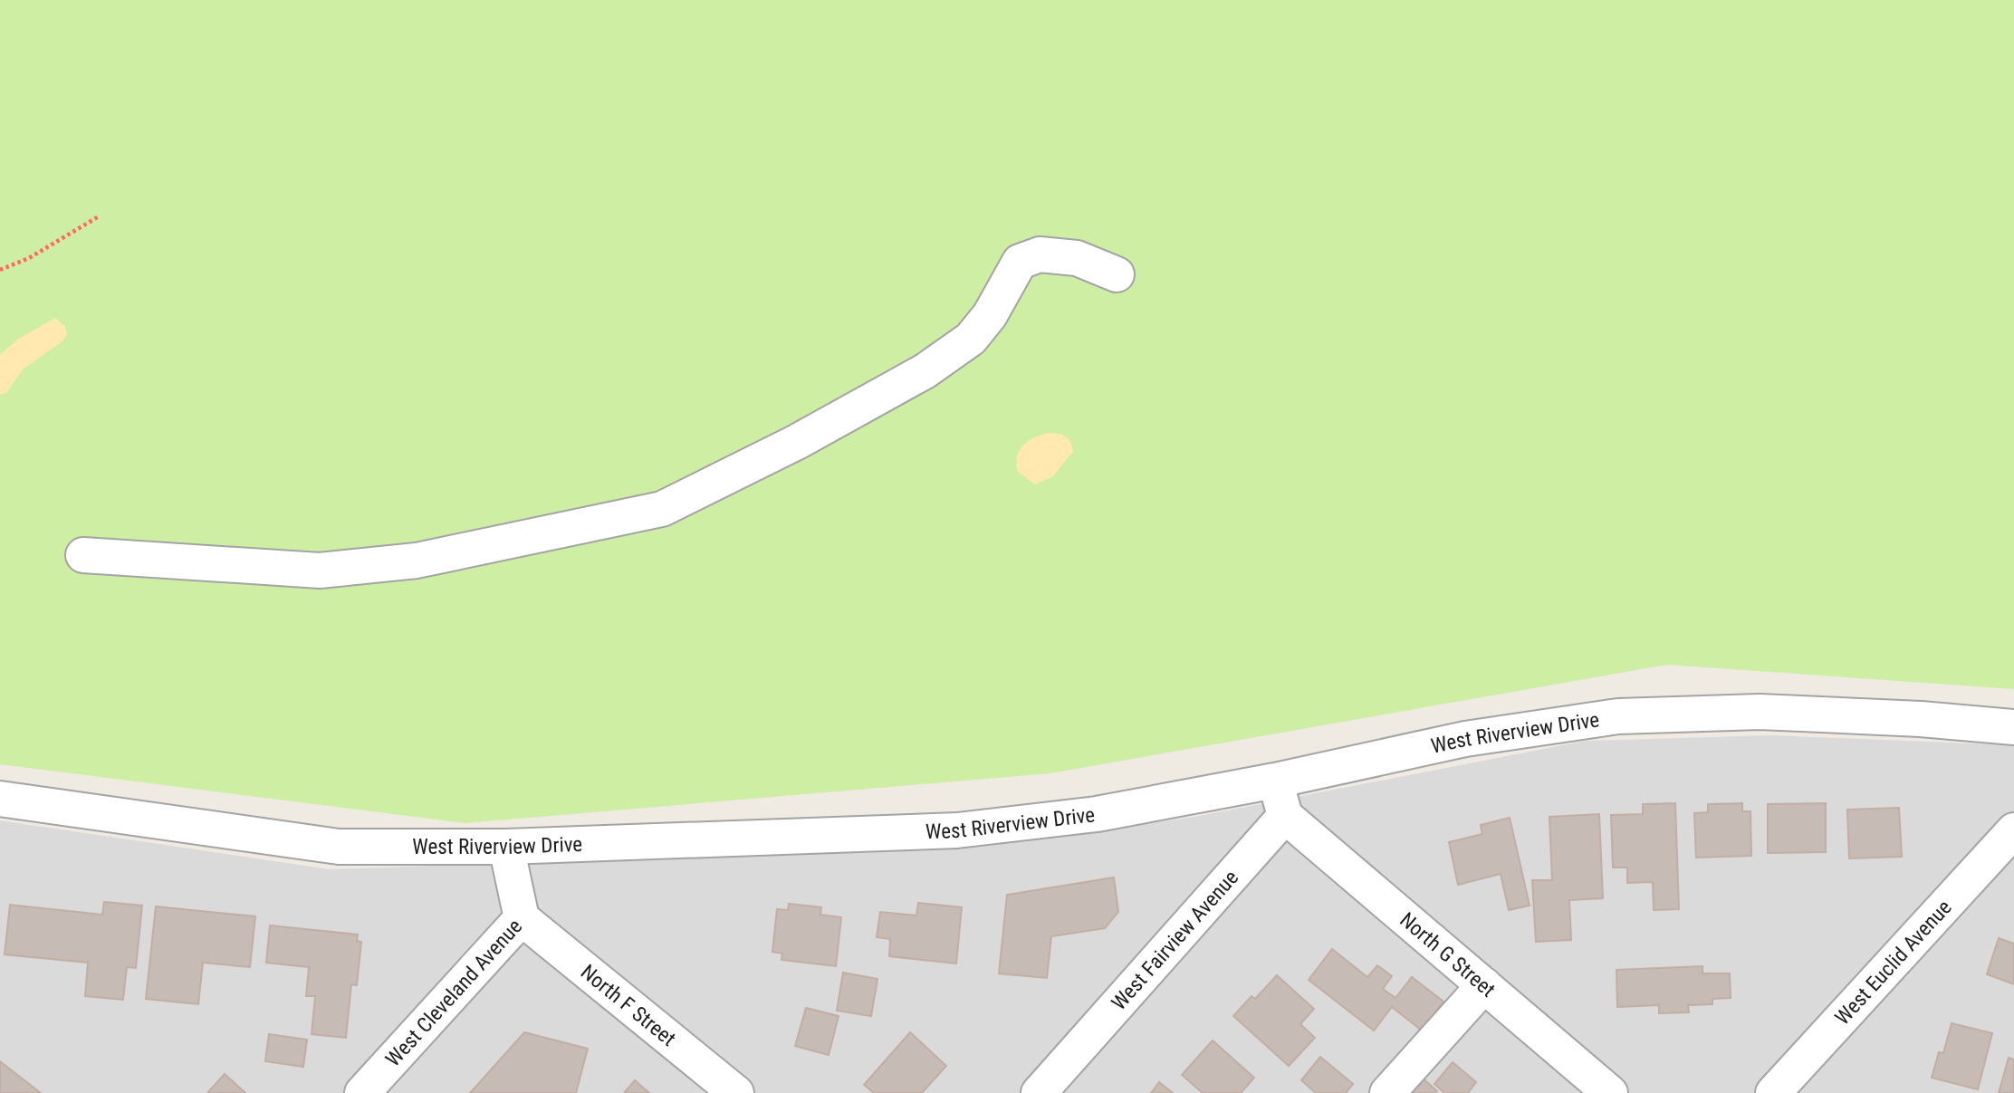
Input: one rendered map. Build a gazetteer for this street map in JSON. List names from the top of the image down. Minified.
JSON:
{"streets":{"street":["West Riverview Drive","West Fairview Avenue","North G Street","West Euclid Avenue","West Cleveland Avenue","North F Street"]},"crossings":[["West Riverview Drive","West Cleveland Avenue"],["West Fairview Avenue","North G Street"],["West Cleveland Avenue","North F Street"]]}
